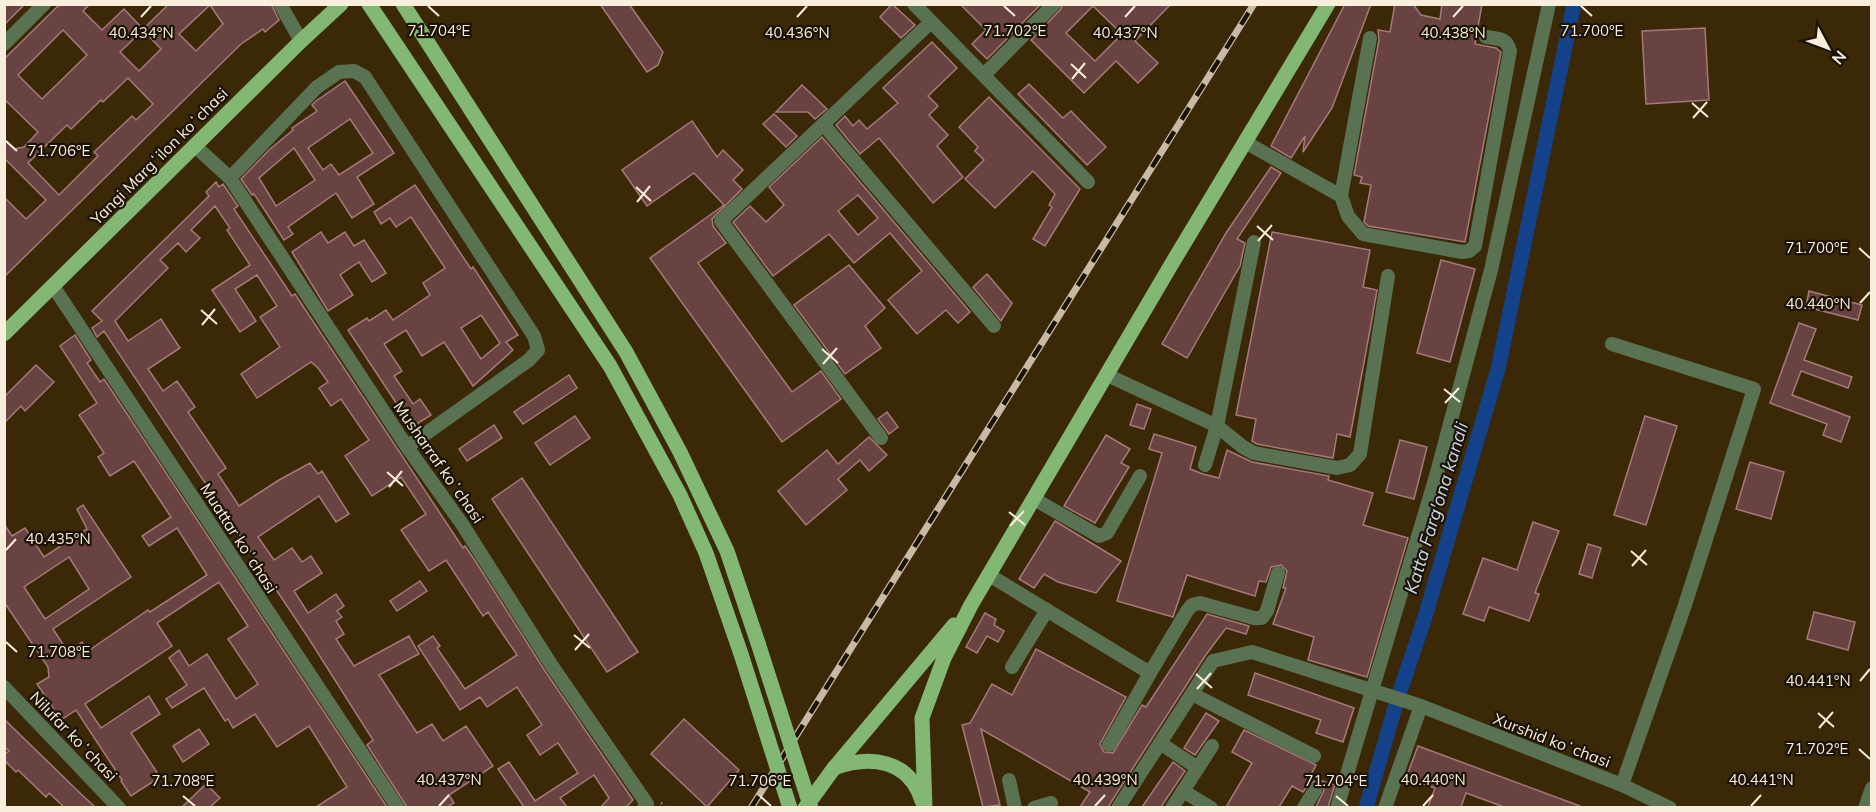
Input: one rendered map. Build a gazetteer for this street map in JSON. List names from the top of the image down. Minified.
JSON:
{"streets":{"main road":["Yangi Margʻilon koʻchasi"],"street":["Musharraf koʻchasi","Muattar koʻchasi","Nilufar koʻchasi","Xurshid koʻchasi"]},"crossings":[["Yangi Margʻilon koʻchasi","Musharraf koʻchasi"],["Yangi Margʻilon koʻchasi","Muattar koʻchasi"]],"water":["Katta Farg'ona kanali"],"north":"bottom right","coordinates":["71.704°E","71.702°E","71.700°E","40.436°N","40.437°N","40.438°N","40.434°N","71.706°E","40.440°N","40.435°N","71.708°E","40.441°N","40.439°N"]}
